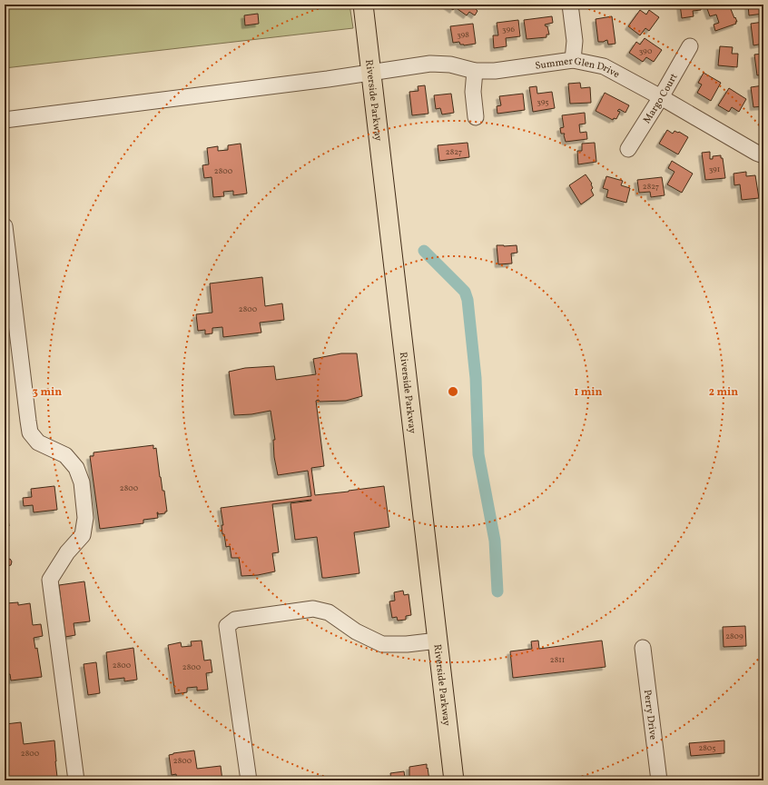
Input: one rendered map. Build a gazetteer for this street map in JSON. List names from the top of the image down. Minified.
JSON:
{"streets":{"main road":["Riverside Parkway"],"street":["Summer Glen Drive","Margo Court","Perry Drive"]},"crossings":[["Summer Glen Drive","Margo Court"],["Summer Glen Drive","Riverside Parkway"]],"house_numbers":["396","398","390","395","2827","391","2800","2827","2800","2800","2809","2811","2800","2800","2805","2800","2800"],"rings":["1 min","2 min","3 min"]}
